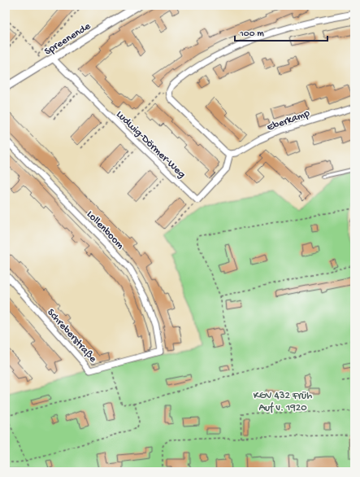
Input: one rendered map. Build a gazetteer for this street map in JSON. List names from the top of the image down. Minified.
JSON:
{"streets":{"street":["Spreenende","Eberkamp","Ludwig-Dörmer-Weg","Lollenboom","Schreberstraße"]},"crossings":[["Spreenende","Ludwig-Dörmer-Weg"],["Lollenboom","Schreberstraße"]],"parks":["KGV 432 Früh Auf v. 1920"],"scale_bar":"100 m"}
